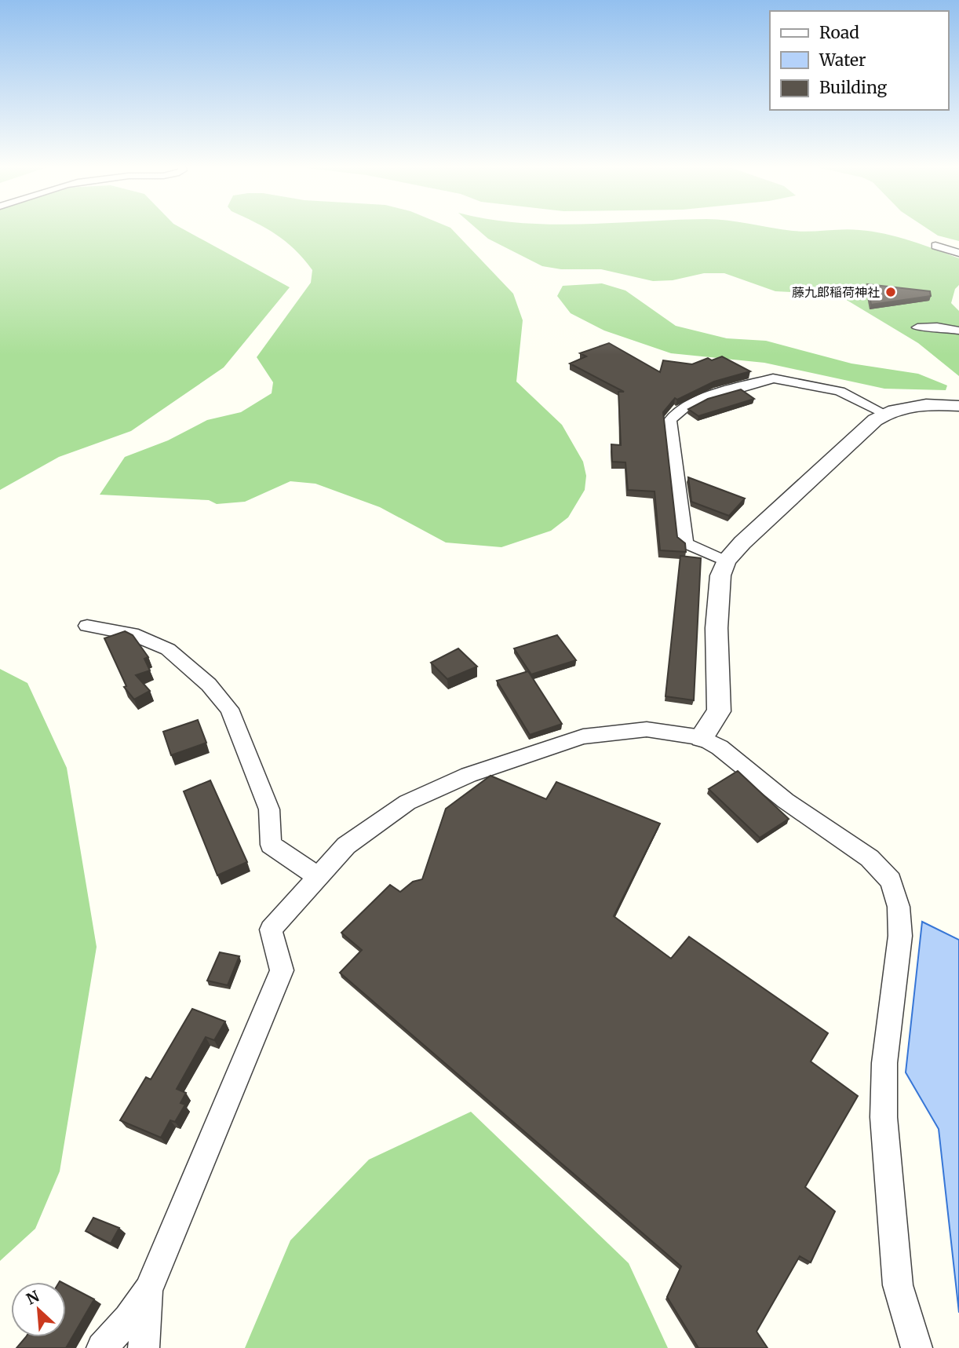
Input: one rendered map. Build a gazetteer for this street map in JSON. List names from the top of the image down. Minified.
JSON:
{"places":["藤九郎稲荷神社"],"legend":["Road","Water","Building"],"north":"top left"}
